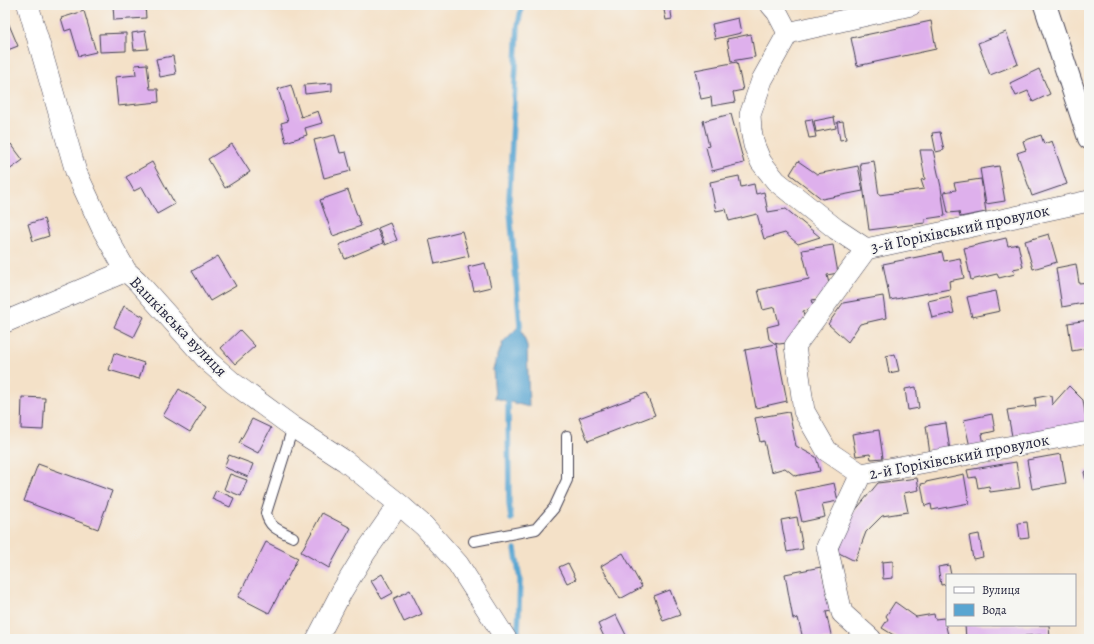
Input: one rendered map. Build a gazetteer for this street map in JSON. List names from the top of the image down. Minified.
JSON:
{"streets":{"street":["3-й Горіхівський провулок","Вашківська вулиця","2-й Горіхівський провулок"]},"crossings":[["3-й Горіхівський провулок","2-й Горіхівський провулок"]],"legend":["Вулиця","Вода"]}
